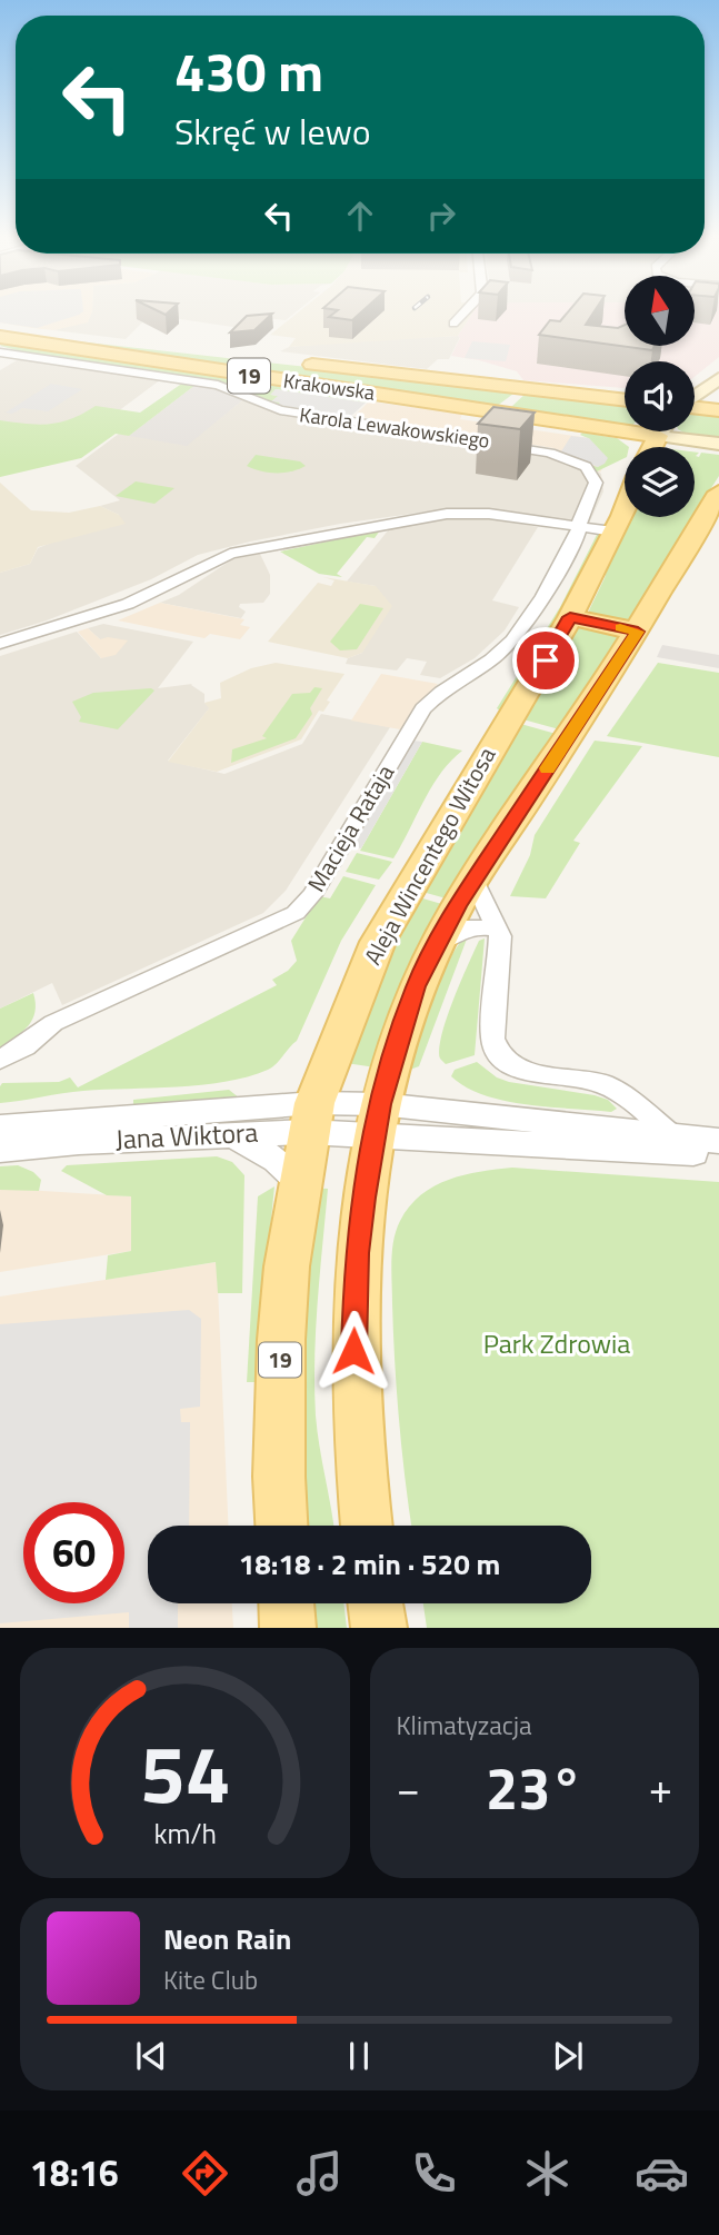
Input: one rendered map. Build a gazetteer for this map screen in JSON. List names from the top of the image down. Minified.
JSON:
{"streets":{"main road":["19","Krakowska","Aleja Wincentego Witosa"],"street":["Karola Lewakowskiego","Macieja Rataja","Jana Wiktora"]},"crossings":[["Karola Lewakowskiego","Macieja Rataja"],["Aleja Wincentego Witosa","Jana Wiktora"]],"parks":["Park Zdrowia"],"north":"top","page":{"turn":["430 m","Skręć w lewo"],"limit":"60","trip":"18:18 · 2 min · 520 m","tile":"Klimatyzacja","heat":["−","23°","+"],"song":["Neon Rain","Kite Club"],"tabs":"18:16","gauge":["54","km/h"]}}
